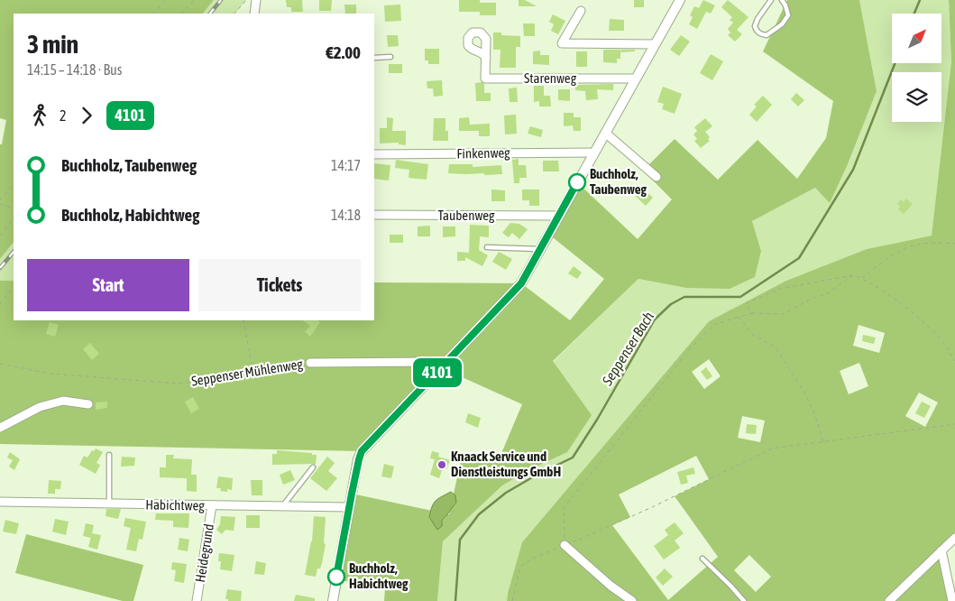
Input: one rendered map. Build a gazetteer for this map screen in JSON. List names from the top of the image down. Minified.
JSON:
{"streets":{"street":["Starenweg","Finkenweg","Taubenweg","Seppenser Mühlenweg","Habichtweg","Heidegrund"]},"crossings":[["Habichtweg","Heidegrund"]],"water":["Seppenser Bach"],"places":["Buchholz, Taubenweg","Knaack Service und Dienstleistungs GmbH","Buchholz, Habichtweg"],"lines":["bus line 4101"],"north":"top right","page":{"on_map":"4101","heading":["3 min","14:15 – 14:18 · Bus","€2.00"],"legs":["2","4101"],"list":[{"name":"Buchholz, Taubenweg","value":"14:17"},{"name":"Buchholz, Habichtweg","value":"14:18"}],"buttons":["Start","Tickets"]}}
